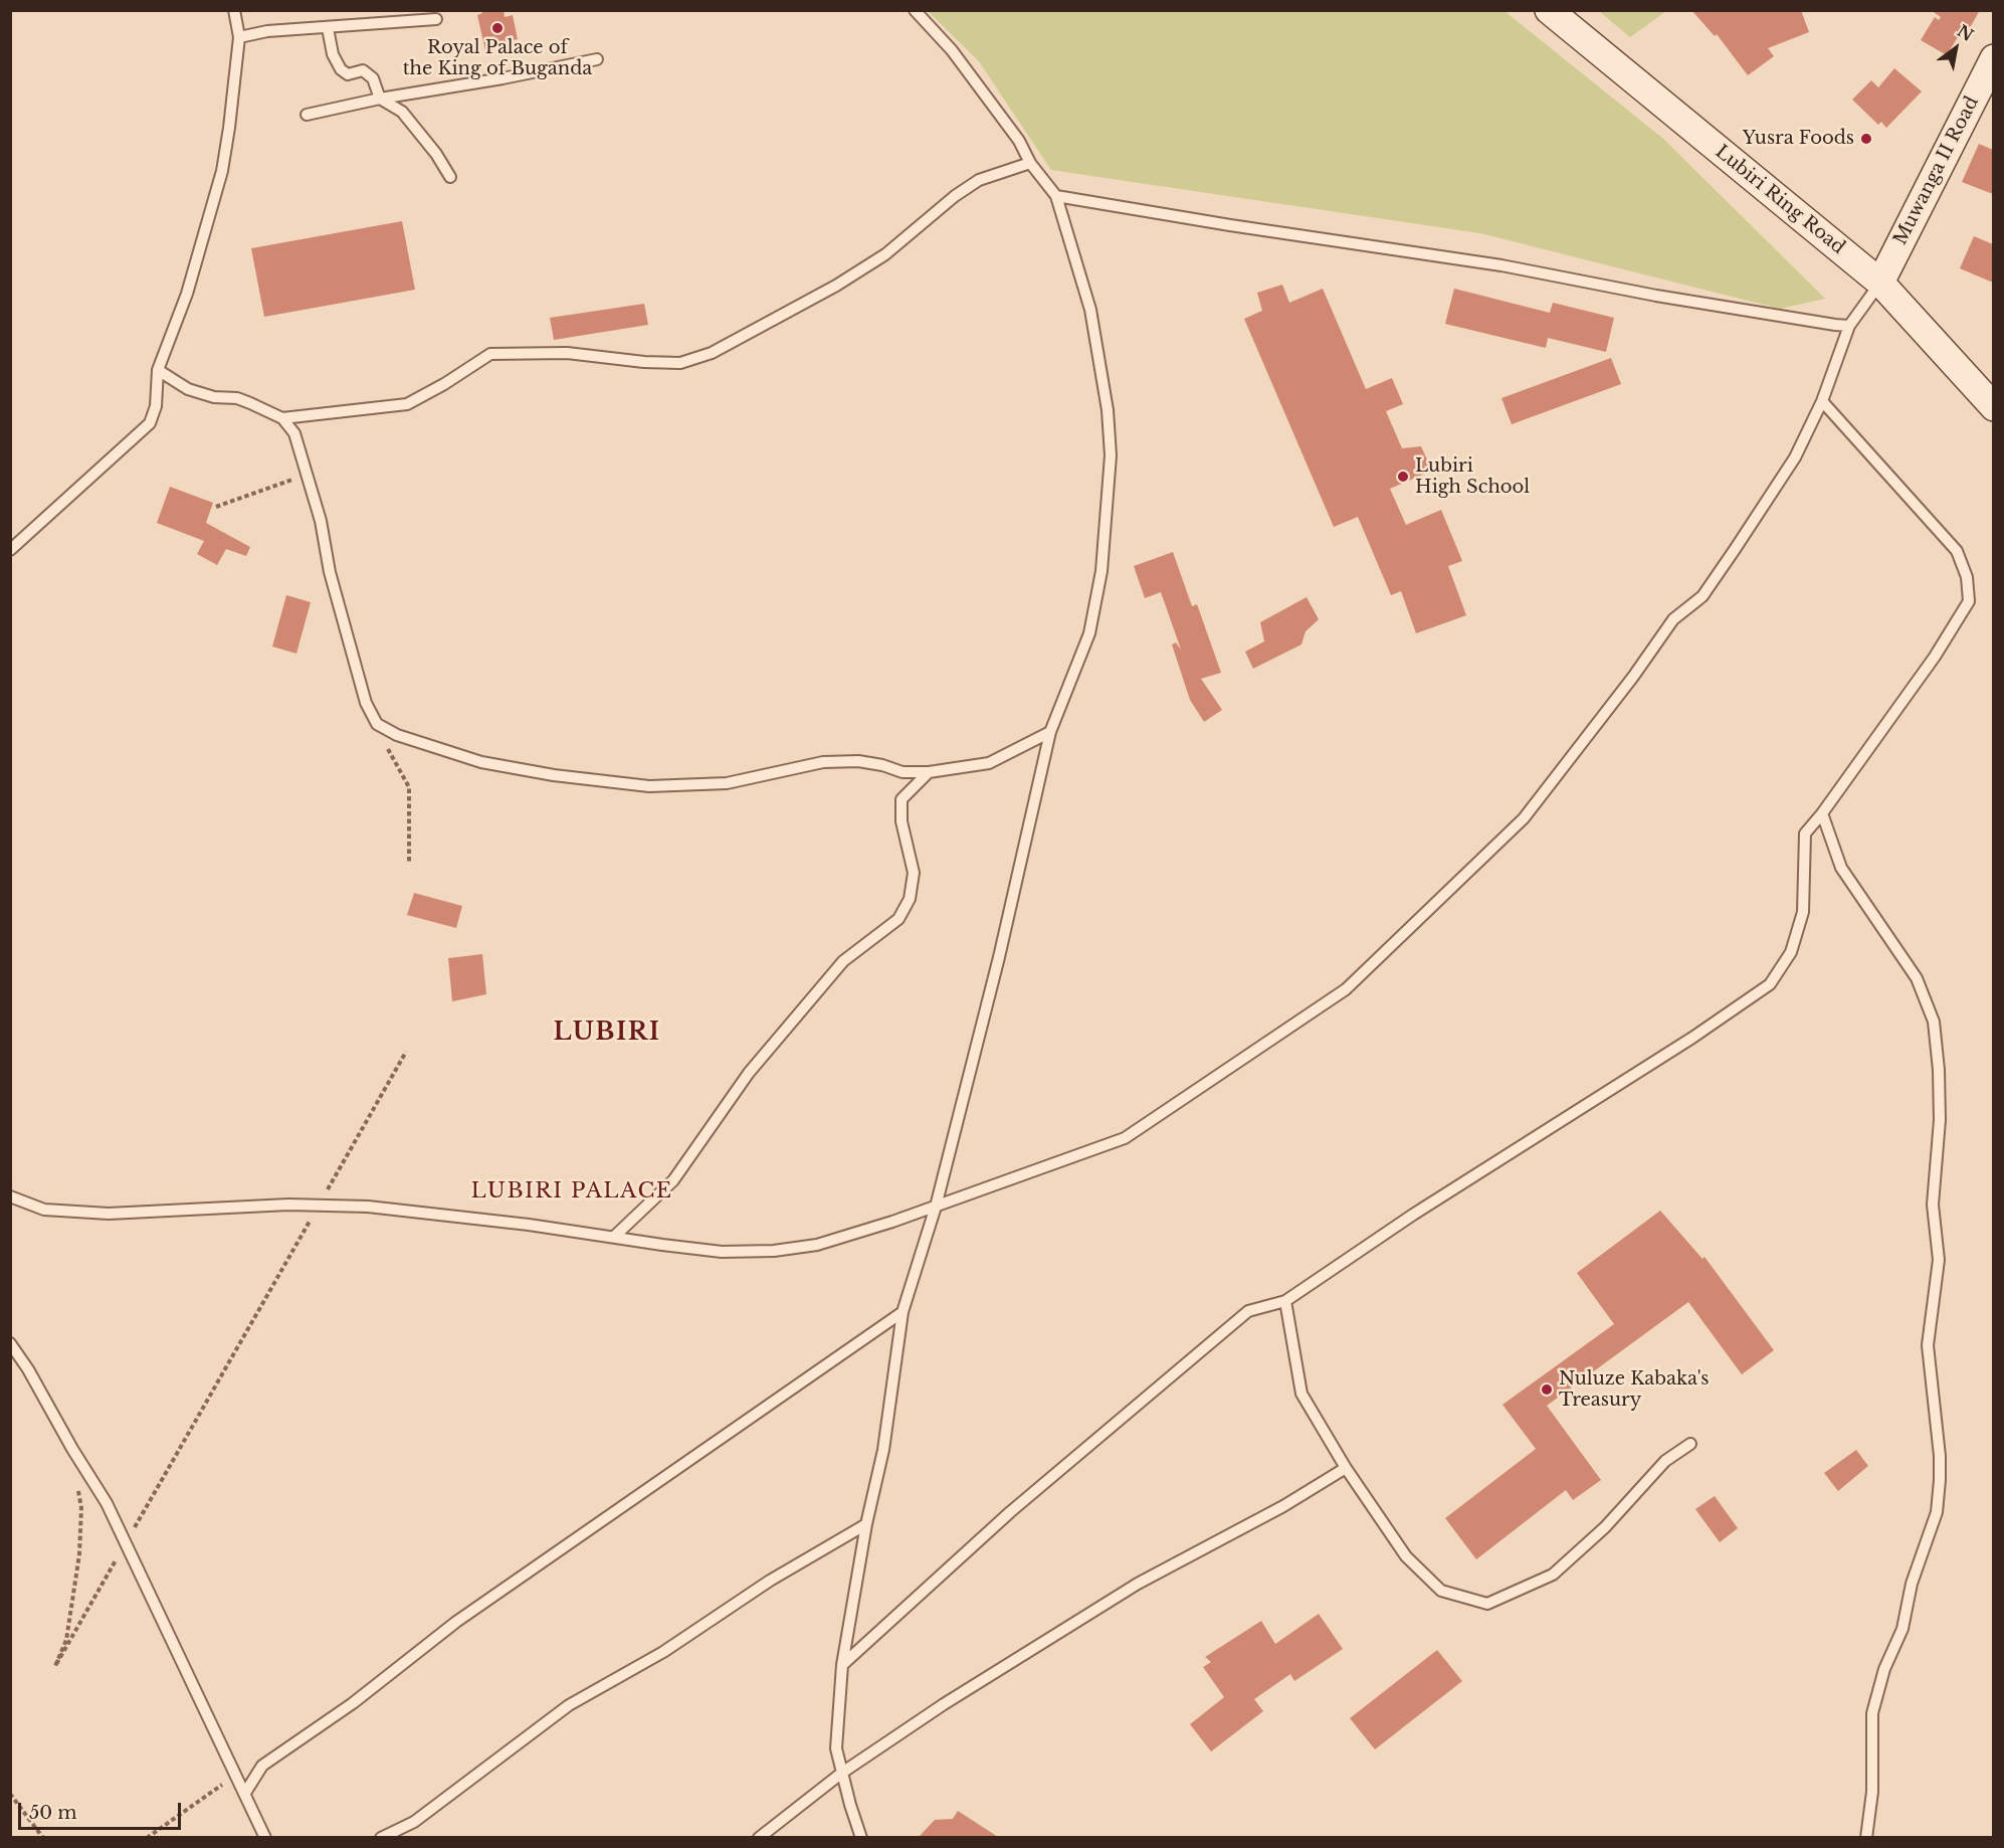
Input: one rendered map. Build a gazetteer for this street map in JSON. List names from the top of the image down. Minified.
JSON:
{"streets":{"main road":["Muwanga II Road","Lubiri Ring Road"]},"crossings":[["Muwanga II Road","Lubiri Ring Road"]],"districts":["LUBIRI","LUBIRI PALACE"],"places":["Royal Palace of the King of Buganda","Yusra Foods","Lubiri High School","Nuluze Kabaka's Treasury"],"scale_bar":"50 m","north":"top right"}
